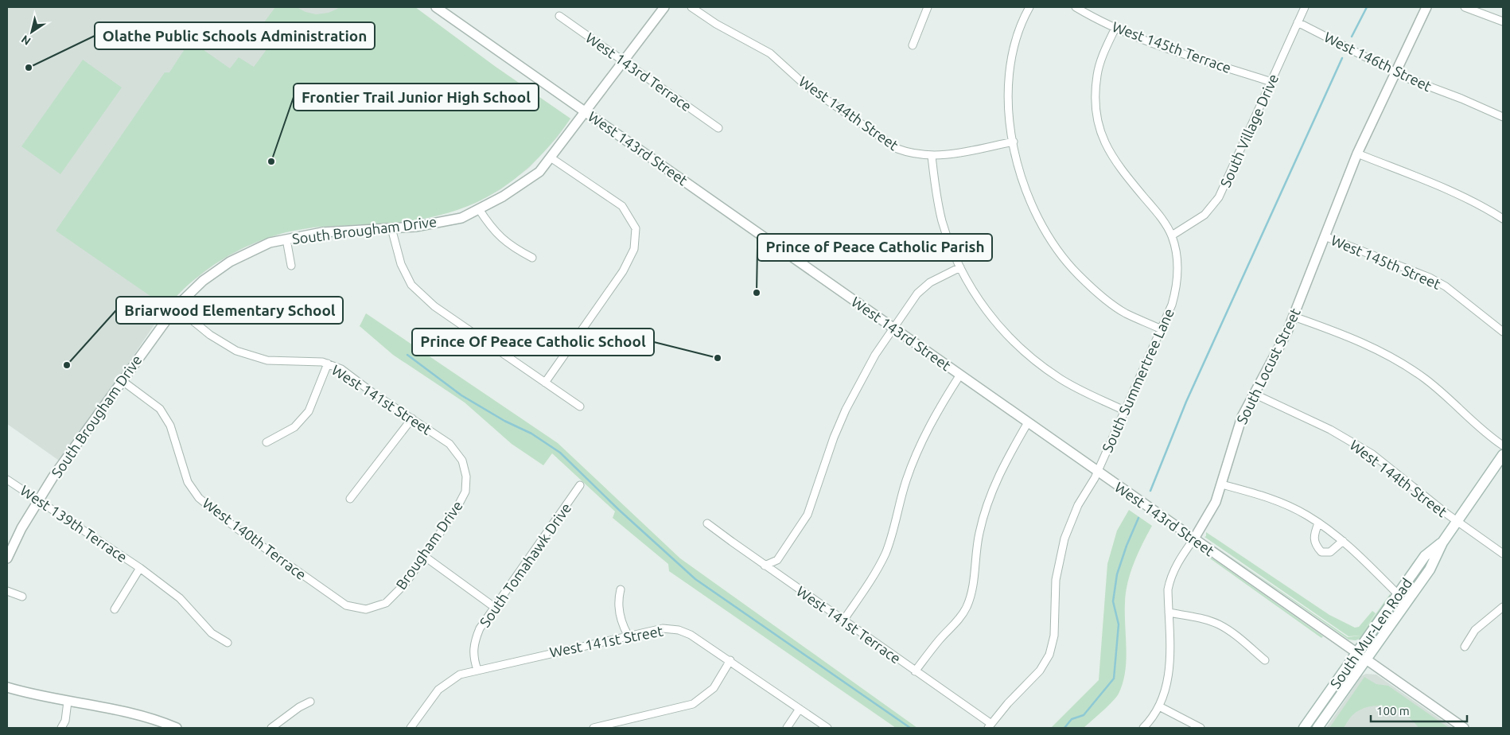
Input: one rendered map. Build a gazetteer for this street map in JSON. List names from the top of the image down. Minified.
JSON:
{"streets":{"main road":["South Mur-Len Road"],"street":["West 145th Terrace","West 146th Street","West 143rd Terrace","West 144th Street","South Village Drive","West 143rd Street","South Brougham Drive","West 145th Street","South Locust Street","South Summertree Lane","West 141st Street","West 139th Terrace","West 140th Terrace","Brougham Drive","South Tomahawk Drive","West 141st Terrace"]},"crossings":[["West 145th Terrace","South Village Drive"],["West 145th Terrace","South Summertree Lane"],["West 146th Street","South Village Drive"],["West 146th Street","South Locust Street"],["West 143rd Terrace","South Brougham Drive"],["West 144th Street","South Locust Street"],["West 144th Street","South Mur-Len Road"],["South Village Drive","South Summertree Lane"],["West 143rd Street","South Brougham Drive"],["West 143rd Street","South Locust Street"],["West 143rd Street","South Summertree Lane"],["West 143rd Street","South Mur-Len Road"],["South Brougham Drive","West 141st Street"],["South Brougham Drive","West 139th Terrace"],["South Brougham Drive","West 140th Terrace"],["West 145th Street","South Locust Street"],["South Summertree Lane","West 141st Terrace"],["West 141st Street","Brougham Drive"],["West 141st Street","South Tomahawk Drive"],["West 140th Terrace","Brougham Drive"]],"places":["Olathe Public Schools Administration","Frontier Trail Junior High School","Prince of Peace Catholic Parish","Prince Of Peace Catholic School","Briarwood Elementary School"],"scale_bar":"100 m","north":"bottom left"}
